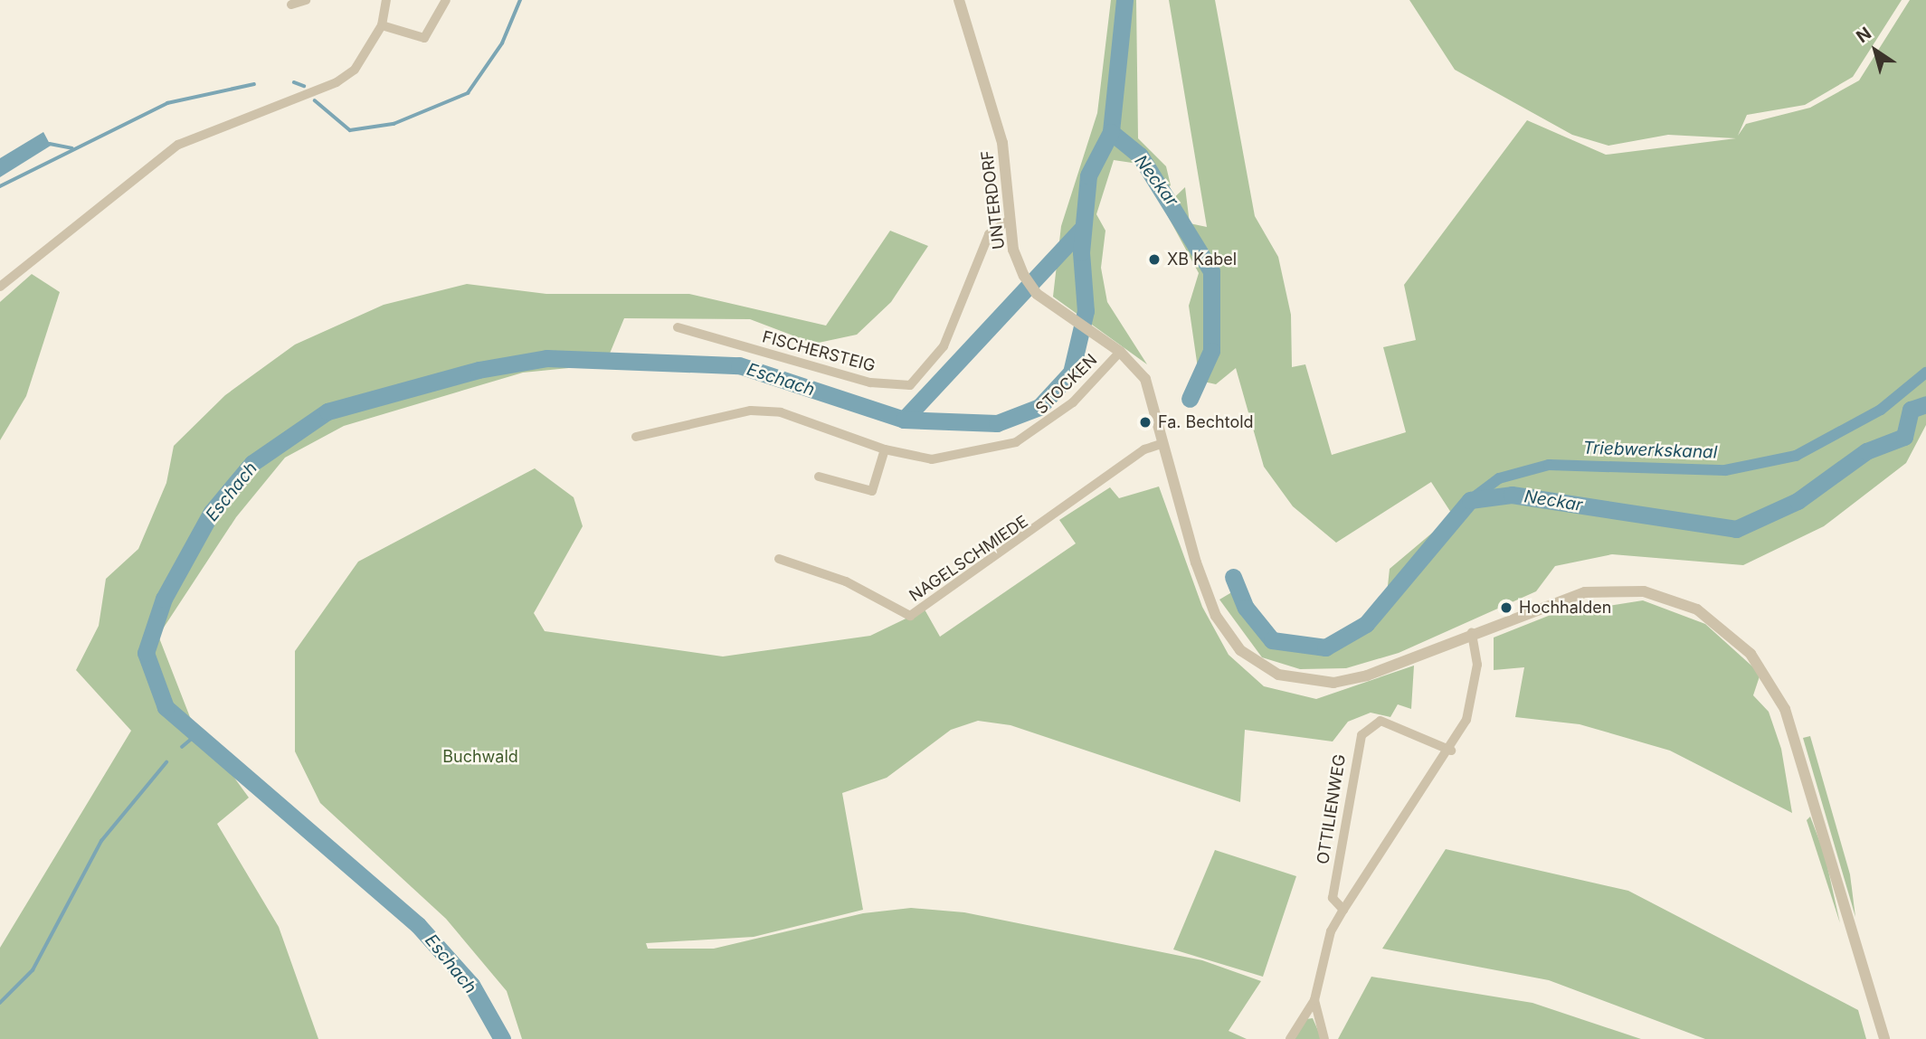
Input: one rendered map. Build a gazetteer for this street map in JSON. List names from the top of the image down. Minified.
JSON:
{"streets":{"street":["UNTERDORF","FISCHERSTEIG","STOCKEN","NAGELSCHMIEDE","OTTILIENWEG"]},"crossings":[["UNTERDORF","FISCHERSTEIG"],["UNTERDORF","STOCKEN"],["UNTERDORF","NAGELSCHMIEDE"]],"water":["Neckar","Eschach","Triebwerkskanal"],"parks":["Buchwald"],"places":["XB Kabel","Fa. Bechtold","Hochhalden"],"north":"top left"}
